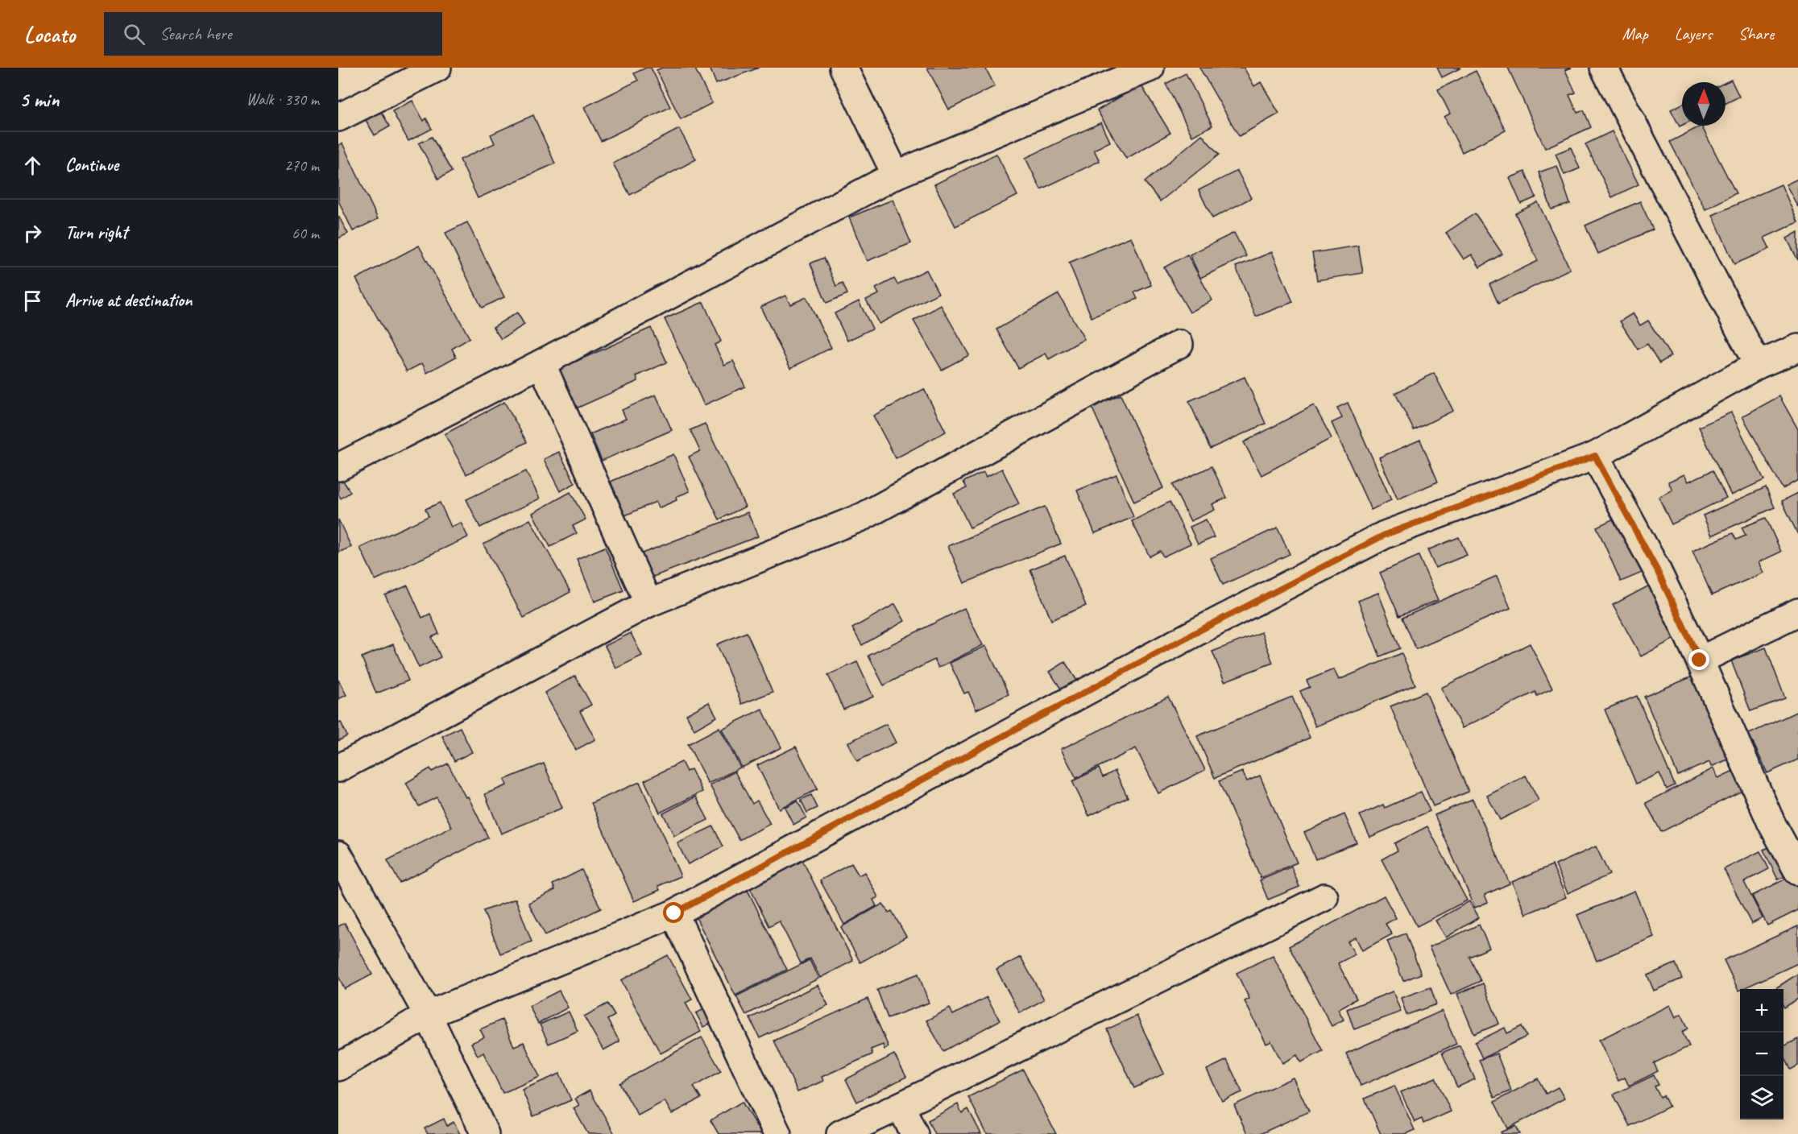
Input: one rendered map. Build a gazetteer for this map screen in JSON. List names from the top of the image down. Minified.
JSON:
{"north":"top","page":{"header":"Locato","search":"Search here","nav":["Map","Layers","Share"],"heading":["5 min","Walk · 330 m"],"list":[["Continue","270 m"],["Turn right","60 m"],"Arrive at destination"],"map_buttons":["+","−"]}}
